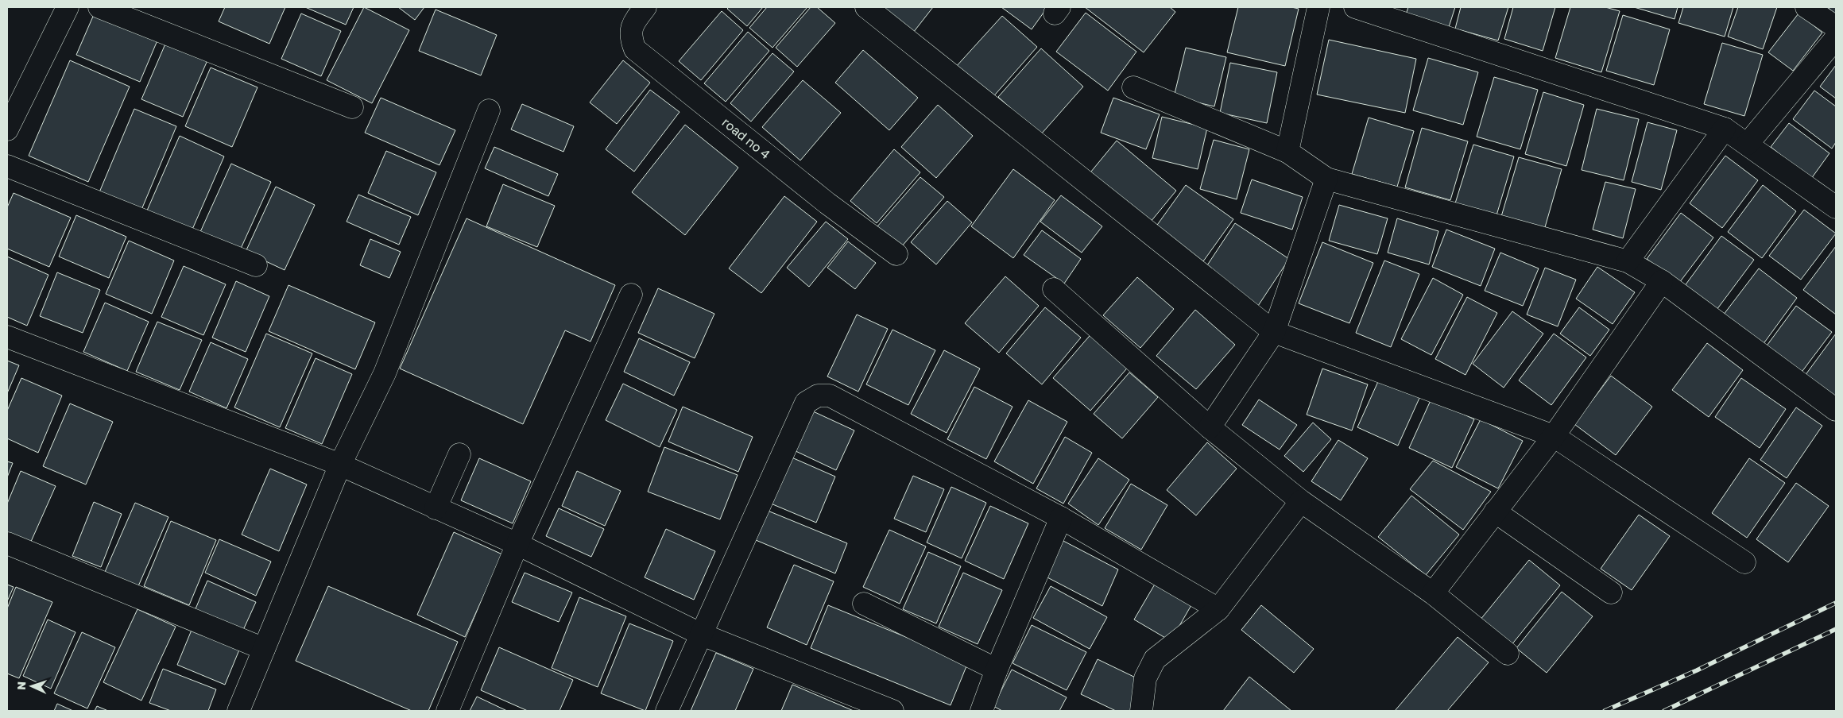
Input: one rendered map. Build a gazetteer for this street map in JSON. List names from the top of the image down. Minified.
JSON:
{"streets":{"street":["road no 4"]},"north":"left"}
